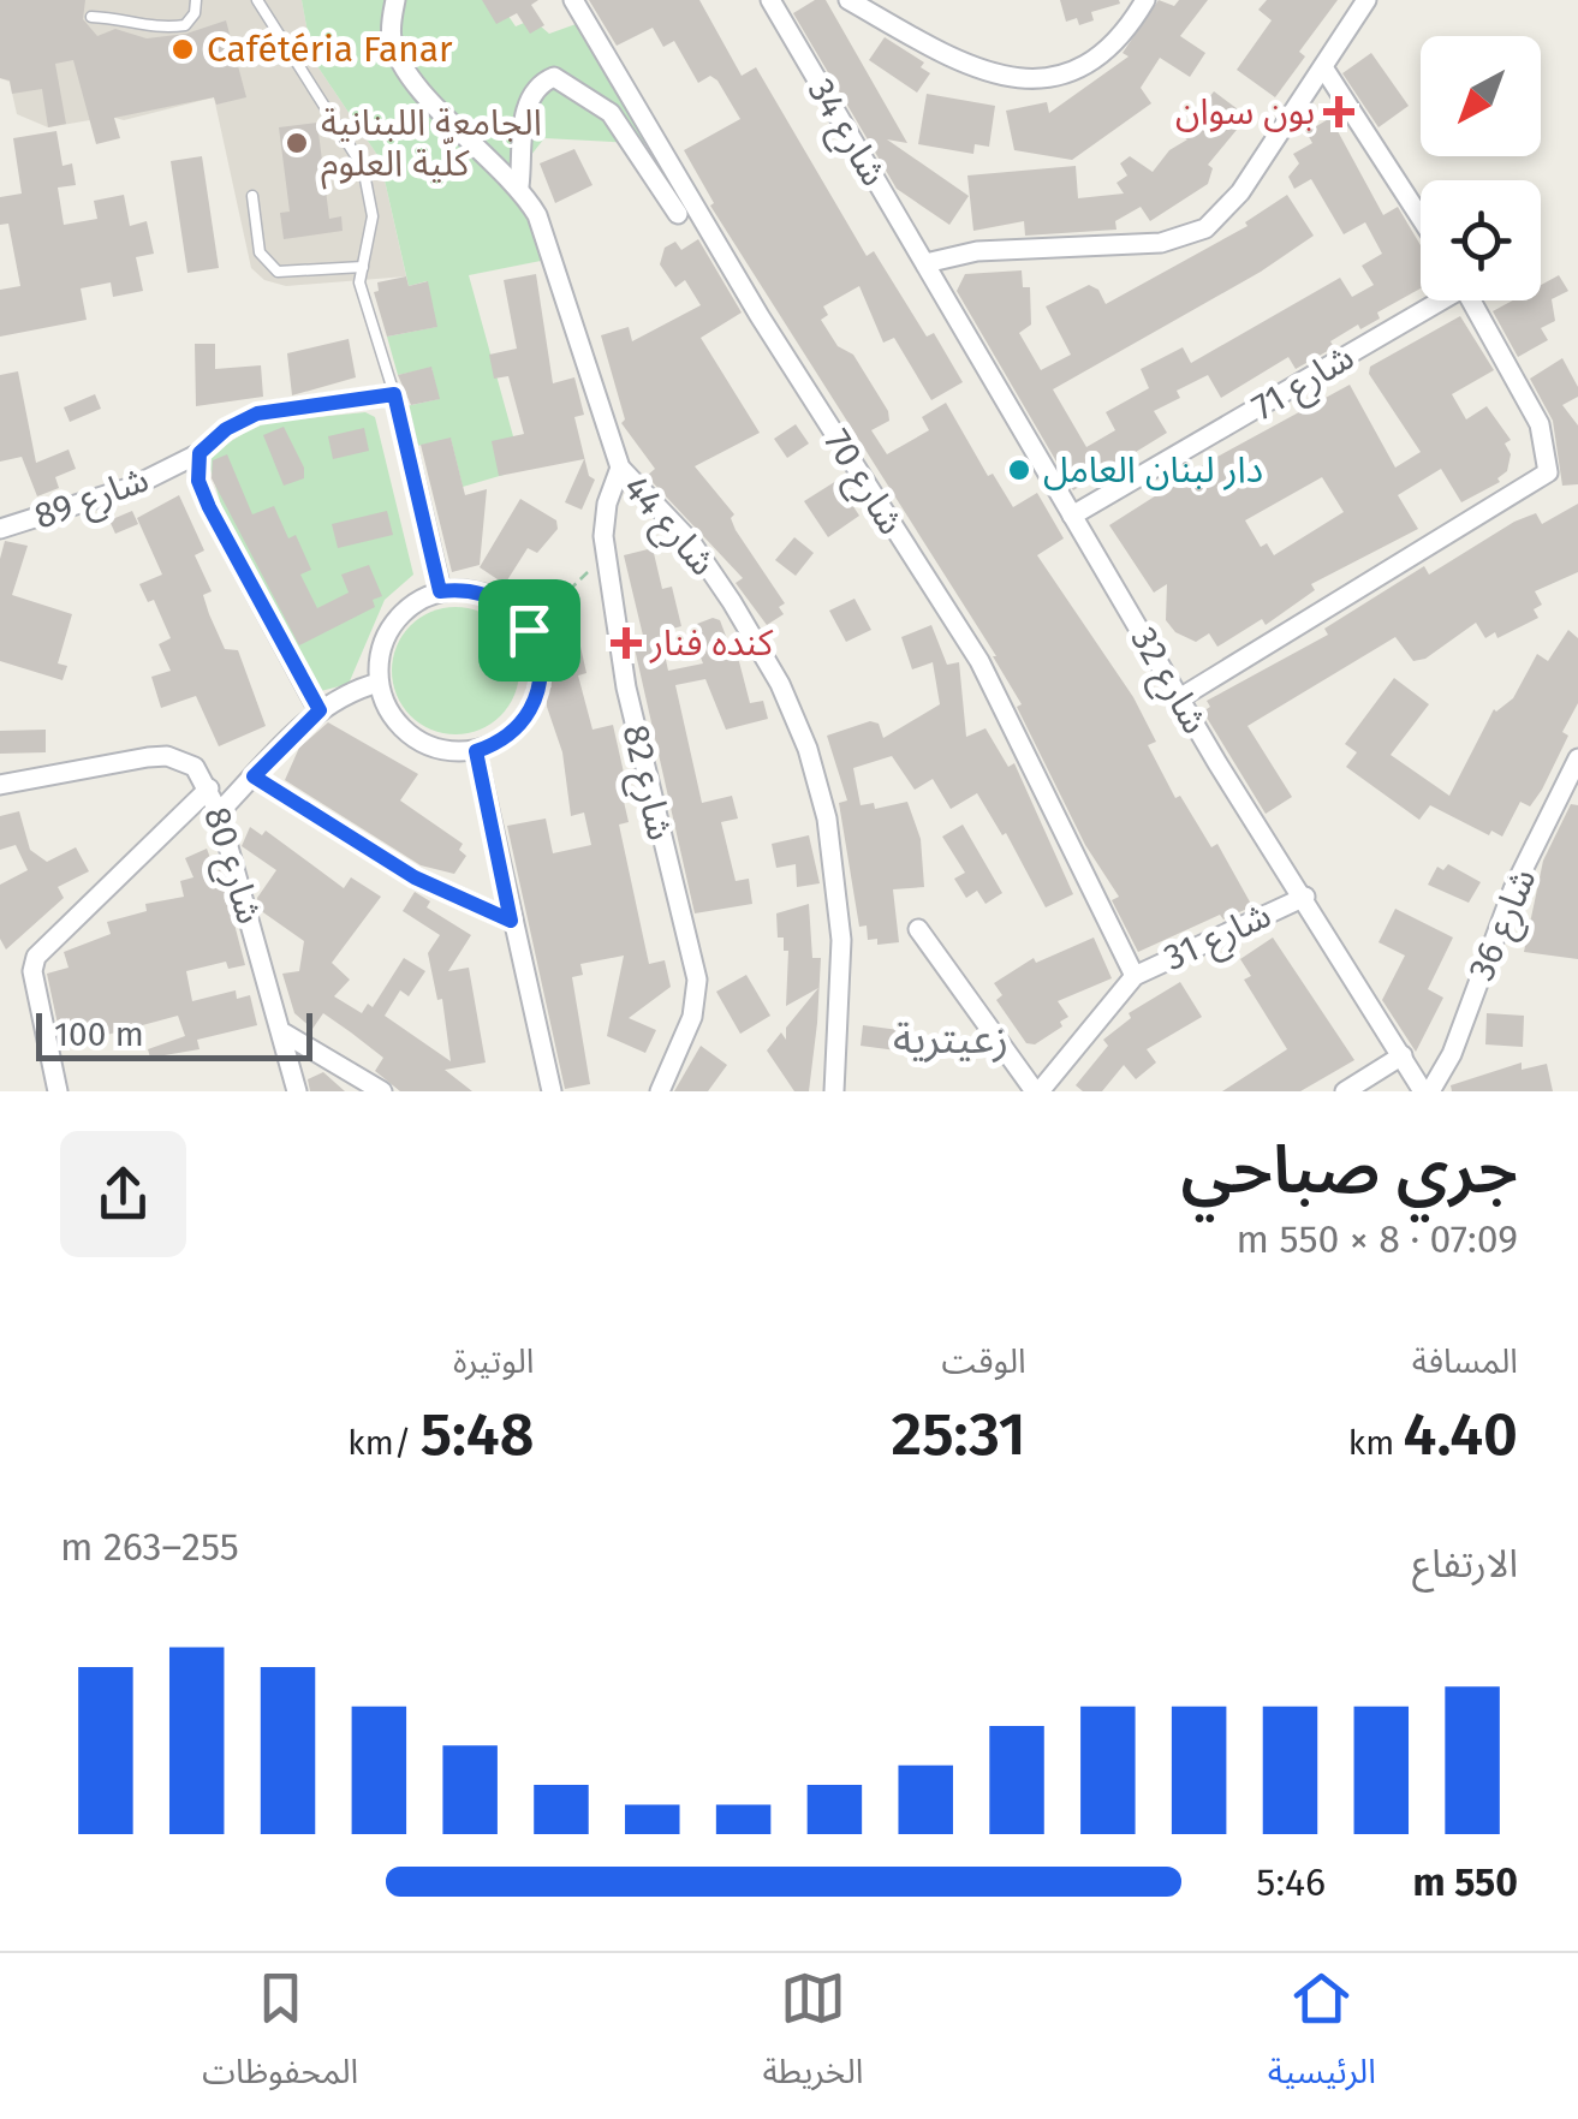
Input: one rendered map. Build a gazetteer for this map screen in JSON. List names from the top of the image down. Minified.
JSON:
{"streets":{"street":["شارع 34","شارع 71","شارع 70","شارع 89","شارع 44","شارع 32","شارع 82","شارع 80","شارع 36","شارع 31"]},"crossings":[["شارع 34","شارع 32"],["شارع 71","شارع 32"],["شارع 70","شارع 31"],["شارع 44","شارع 82"],["شارع 32","شارع 36"],["شارع 32","شارع 31"]],"districts":["زعيترية"],"places":{"other":["Cafétéria Fanar","الجامعة اللبنانية كلّية العلوم","دار لبنان العامل"],"health":["بون سوان","كنده فنار"]},"scale_bar":"100 m","north":"bottom left","page":{"scale":"100 m","heading":["جري صباحي","07:09 · 8 × 550 m"],"stats":[["المسافة","4.40 km"],["الوقت","25:31"],["الوتيرة","5:48 /km"]],"chart":["الارتفاع","255–263 m"],"list":[{"name":"550 m","note":"5:46"}],"tabs":["الرئيسية","الخريطة","المحفوظات"]}}
